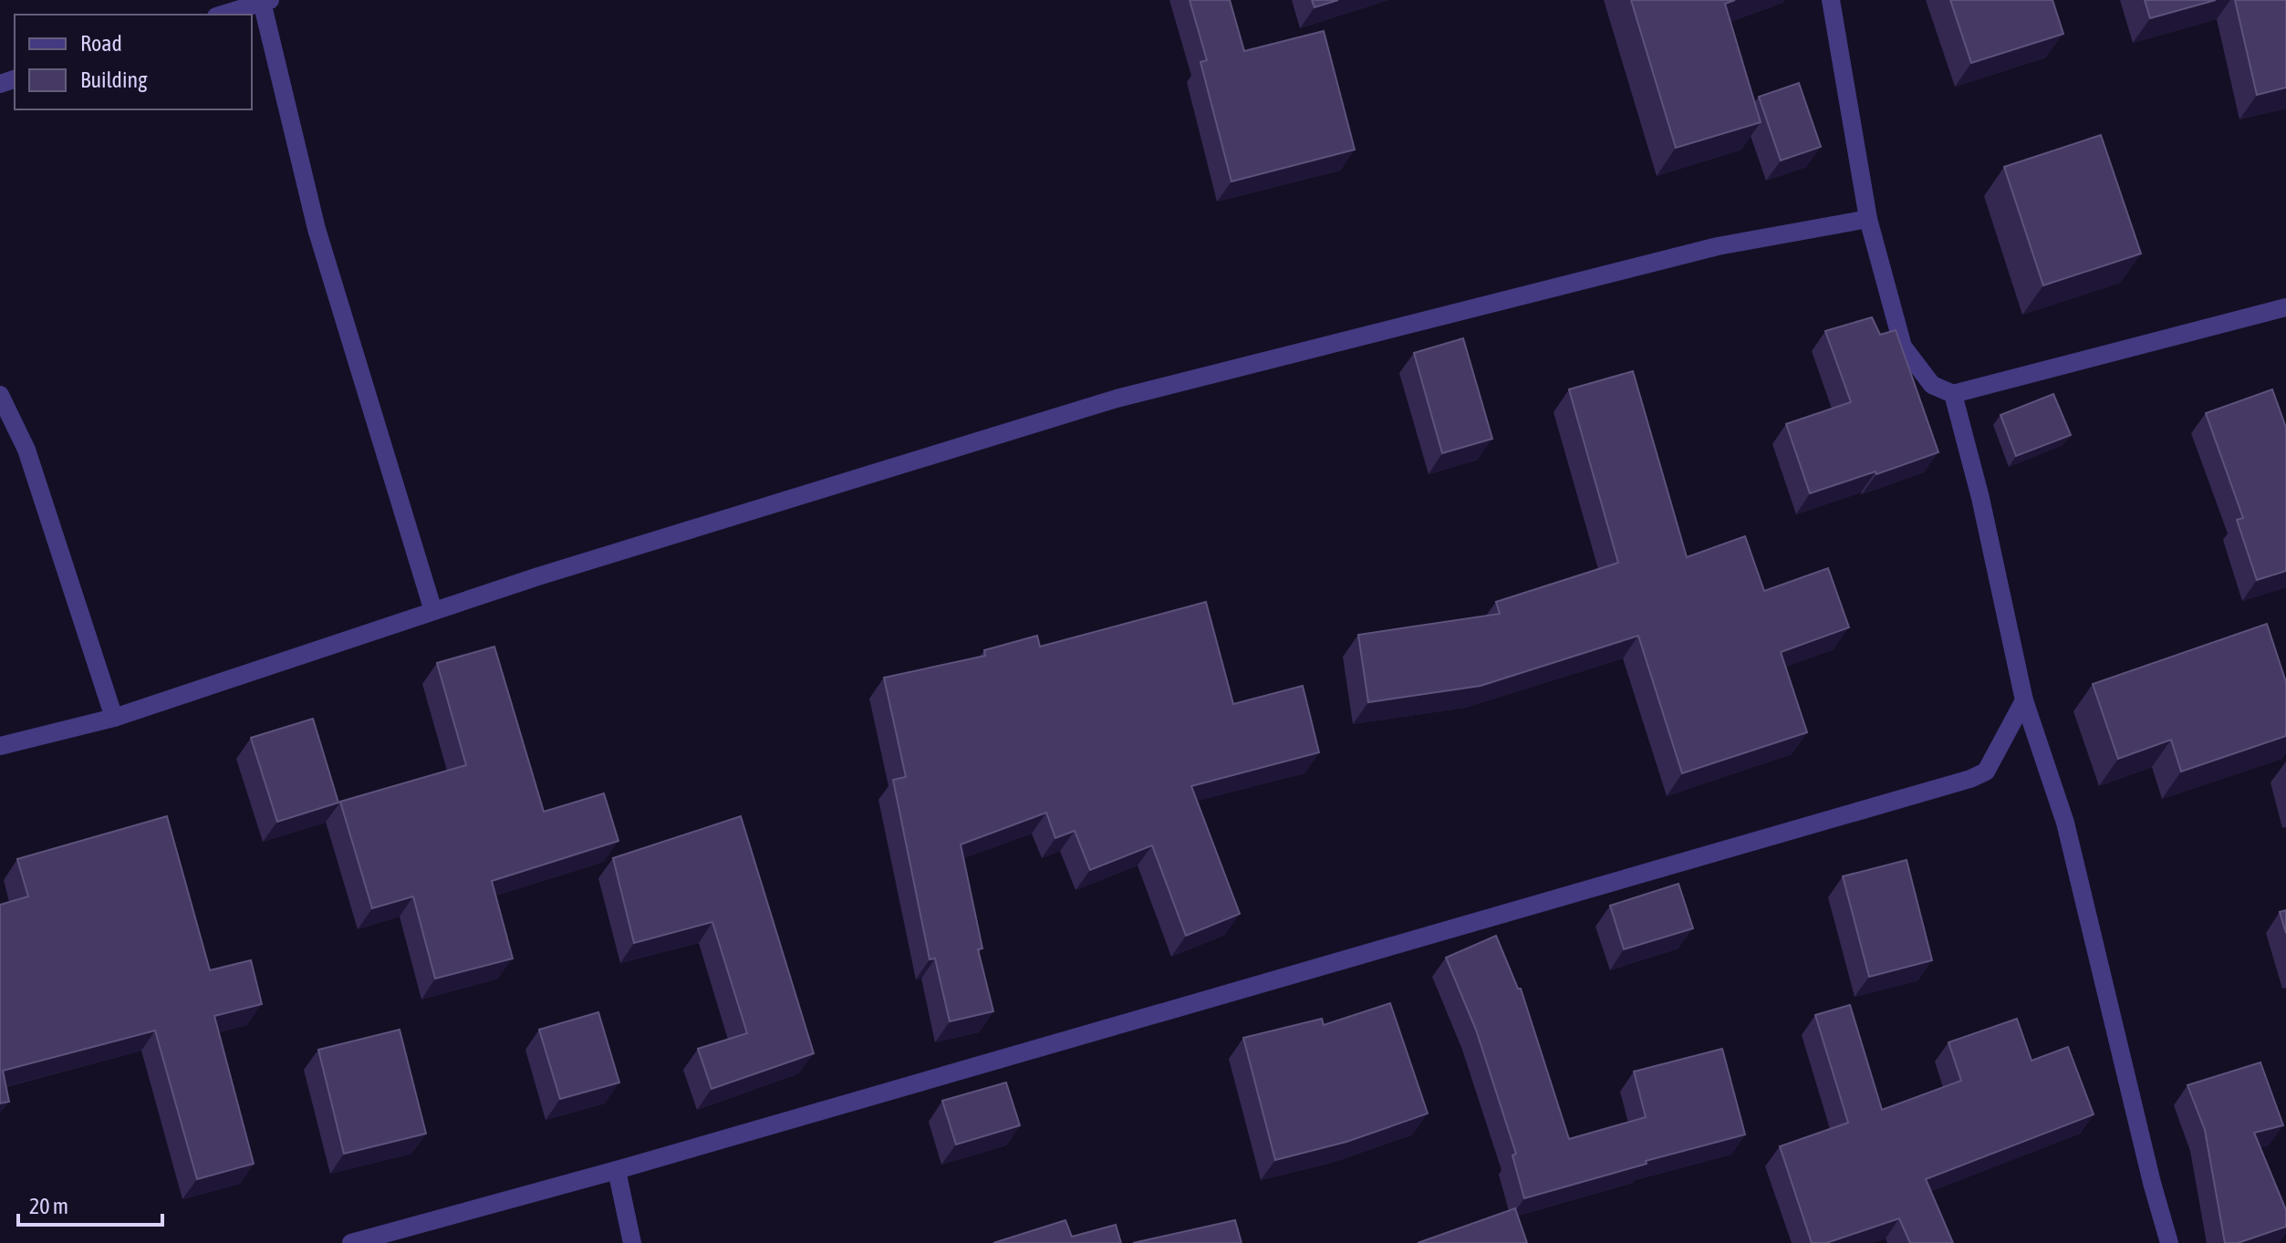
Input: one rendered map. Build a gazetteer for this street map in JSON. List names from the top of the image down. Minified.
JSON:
{"legend":["Road","Building"],"scale_bar":"20 m"}
